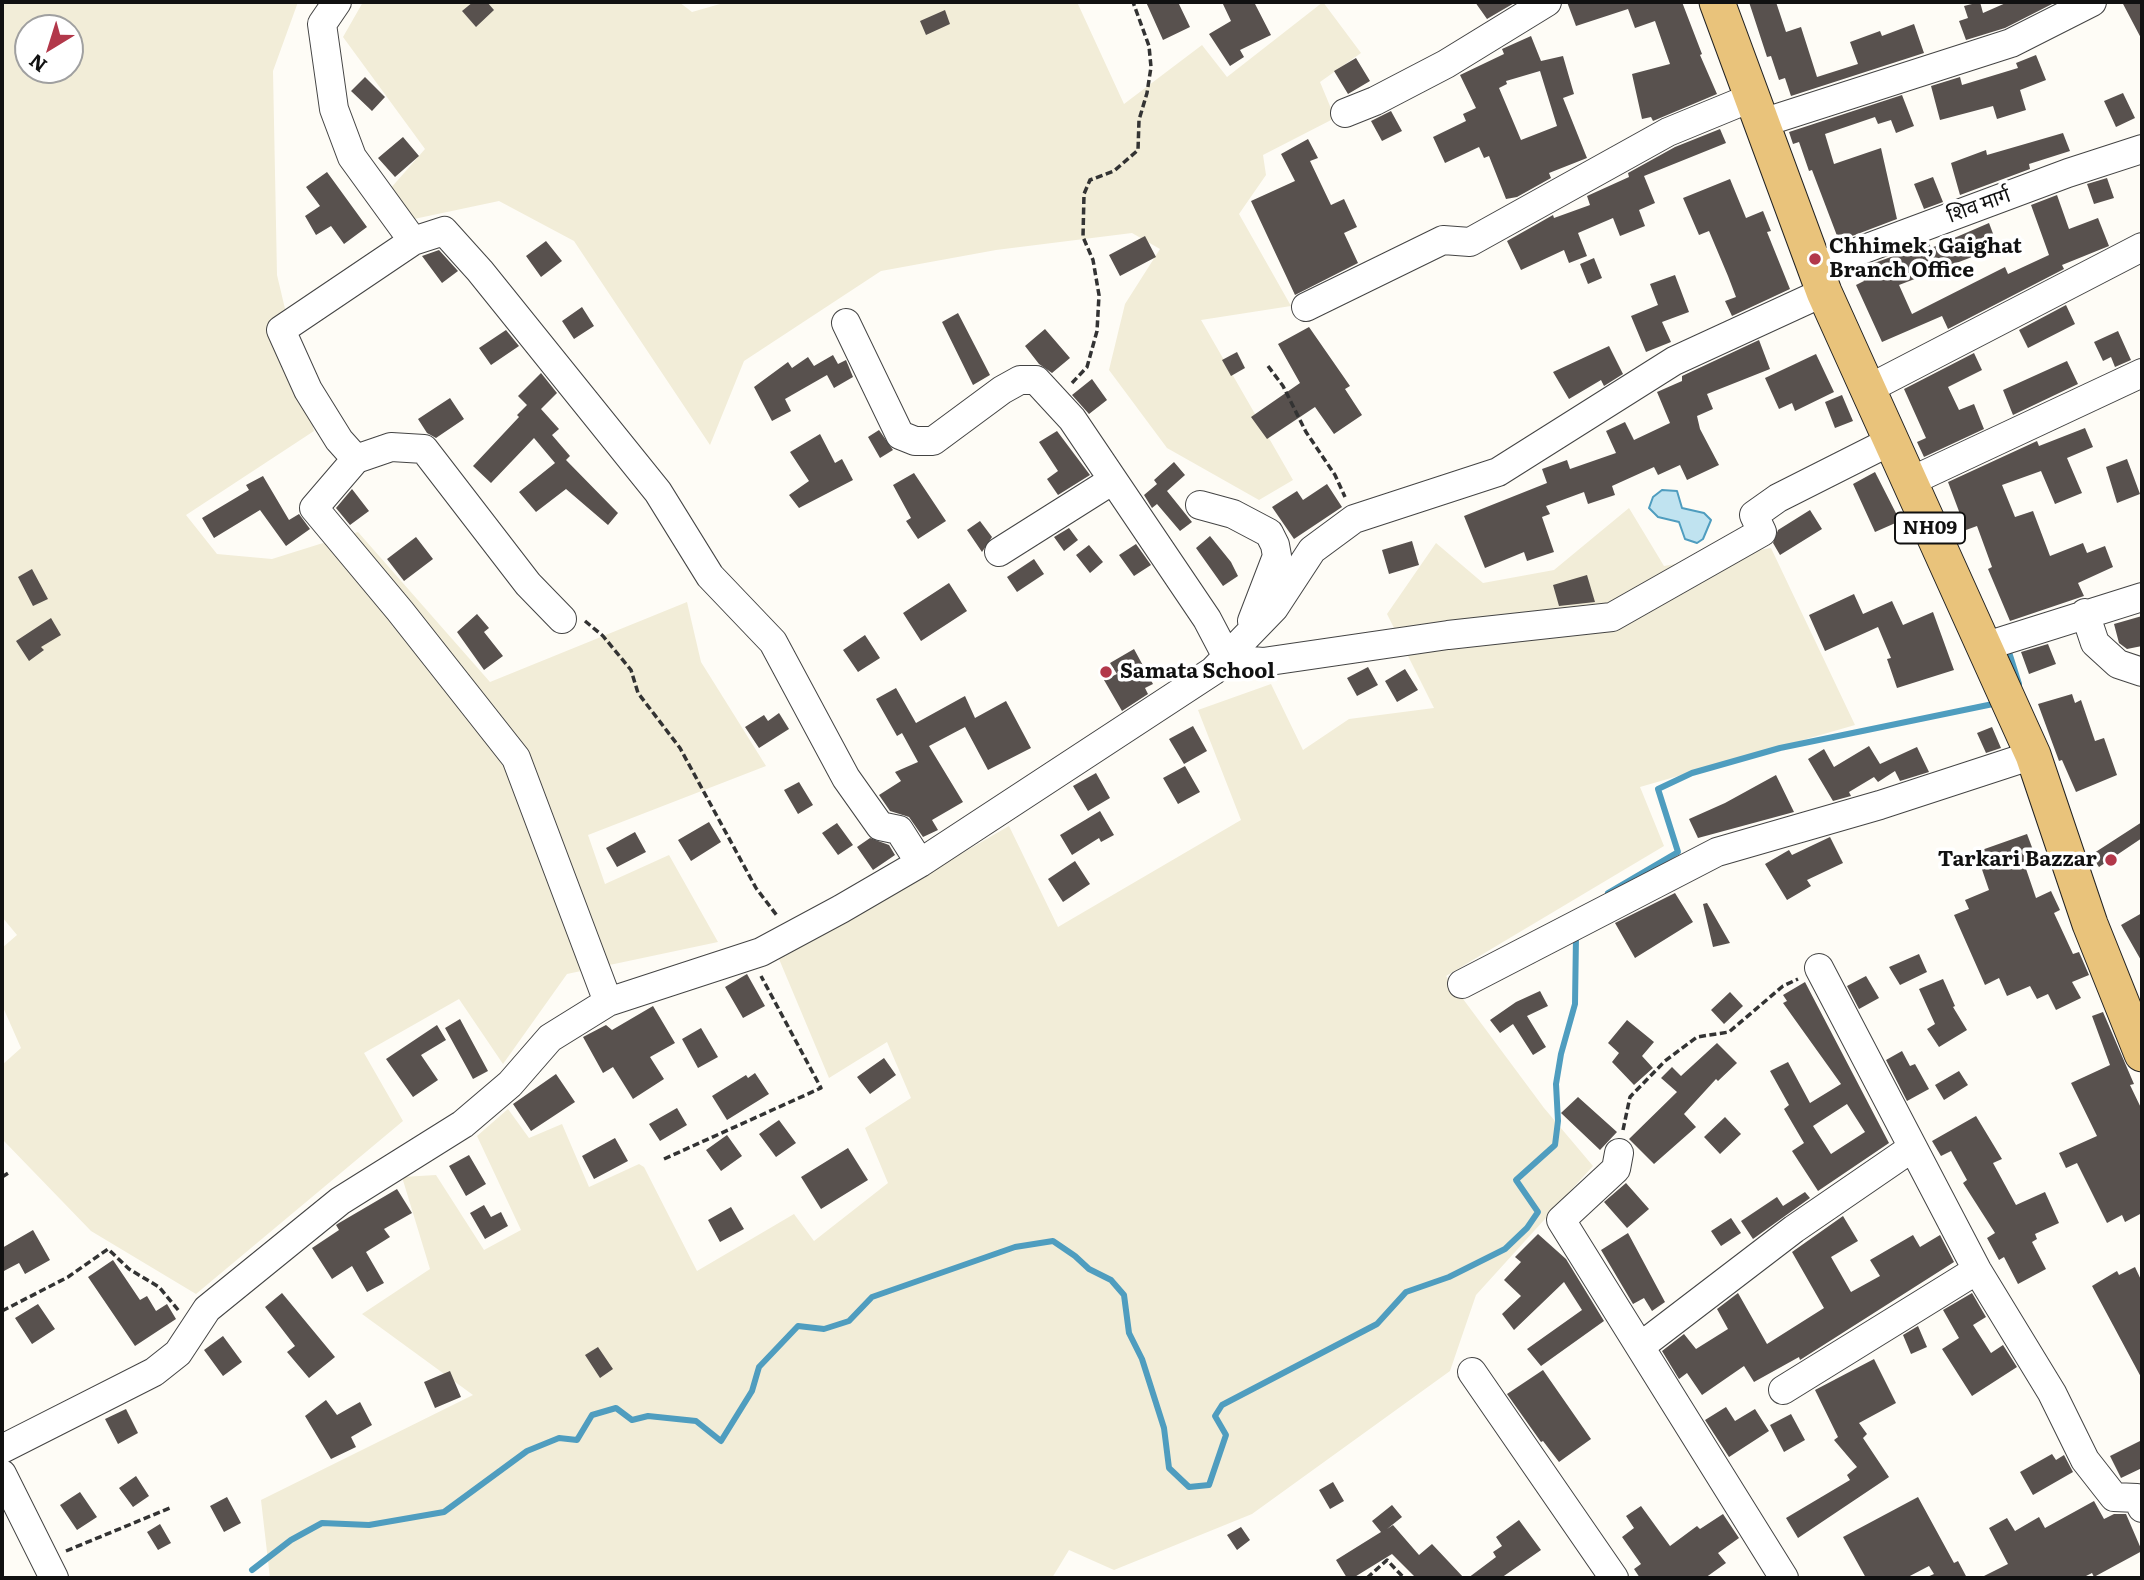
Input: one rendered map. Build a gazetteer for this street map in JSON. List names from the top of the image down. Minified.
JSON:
{"streets":{"main road":["NH09"],"street":["शिव मार्ग"]},"crossings":[["शिव मार्ग","NH09"]],"places":["Chhimek, Gaighat Branch Office","Samata School","Tarkari Bazzar"],"north":"bottom left"}
